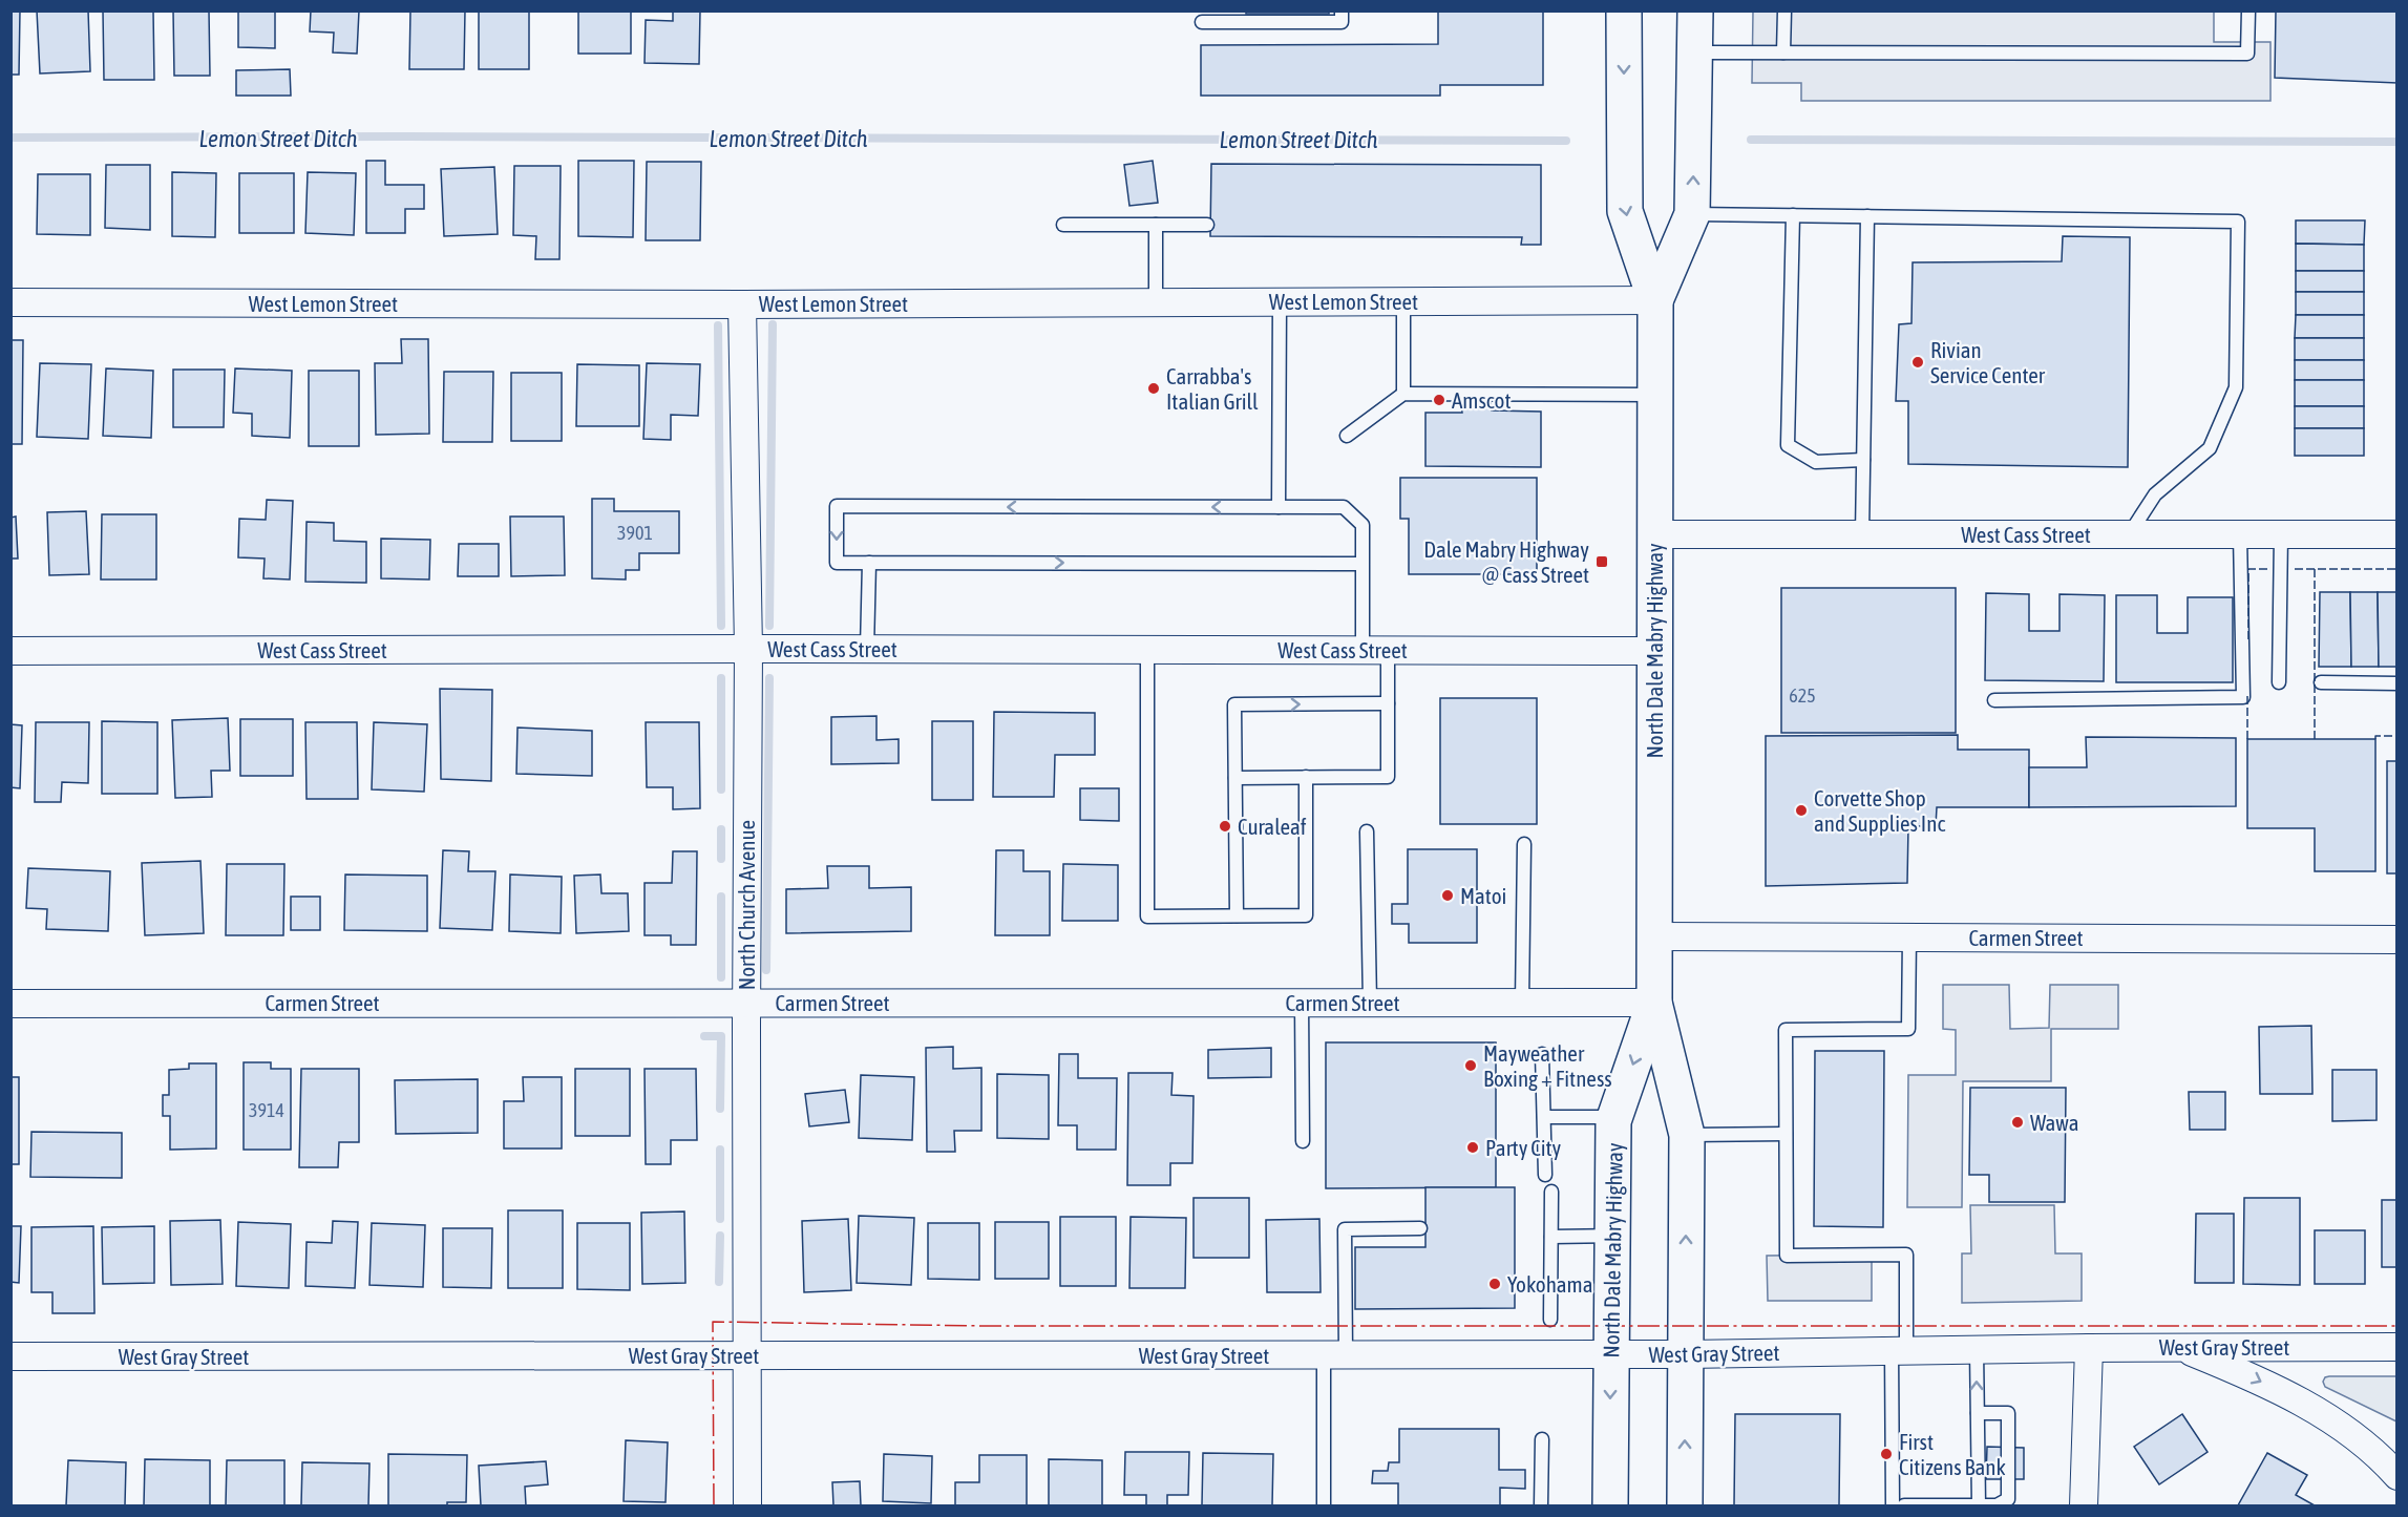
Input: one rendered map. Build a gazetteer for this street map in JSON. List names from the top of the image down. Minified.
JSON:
{"streets":{"main road":["North Dale Mabry Highway"],"street":["West Lemon Street","West Cass Street","North Church Avenue","Carmen Street","West Gray Street"]},"crossings":[["West Lemon Street","North Dale Mabry Highway"],["West Lemon Street","North Church Avenue"],["West Cass Street","North Dale Mabry Highway"],["West Cass Street","North Church Avenue"],["North Dale Mabry Highway","Carmen Street"],["North Dale Mabry Highway","West Gray Street"],["North Church Avenue","Carmen Street"],["North Church Avenue","West Gray Street"]],"water":["Lemon Street Ditch"],"places":{"other":["Rivian Service Center","Carrabba's Italian Grill","Amscot","Corvette Shop and Supplies Inc","Curaleaf","Matoi","Mayweather Boxing + Fitness","Wawa","Party City","Yokohama","First Citizens Bank"],"transit":["Dale Mabry Highway @ Cass Street"]},"house_numbers":["3901","625","3914"]}
